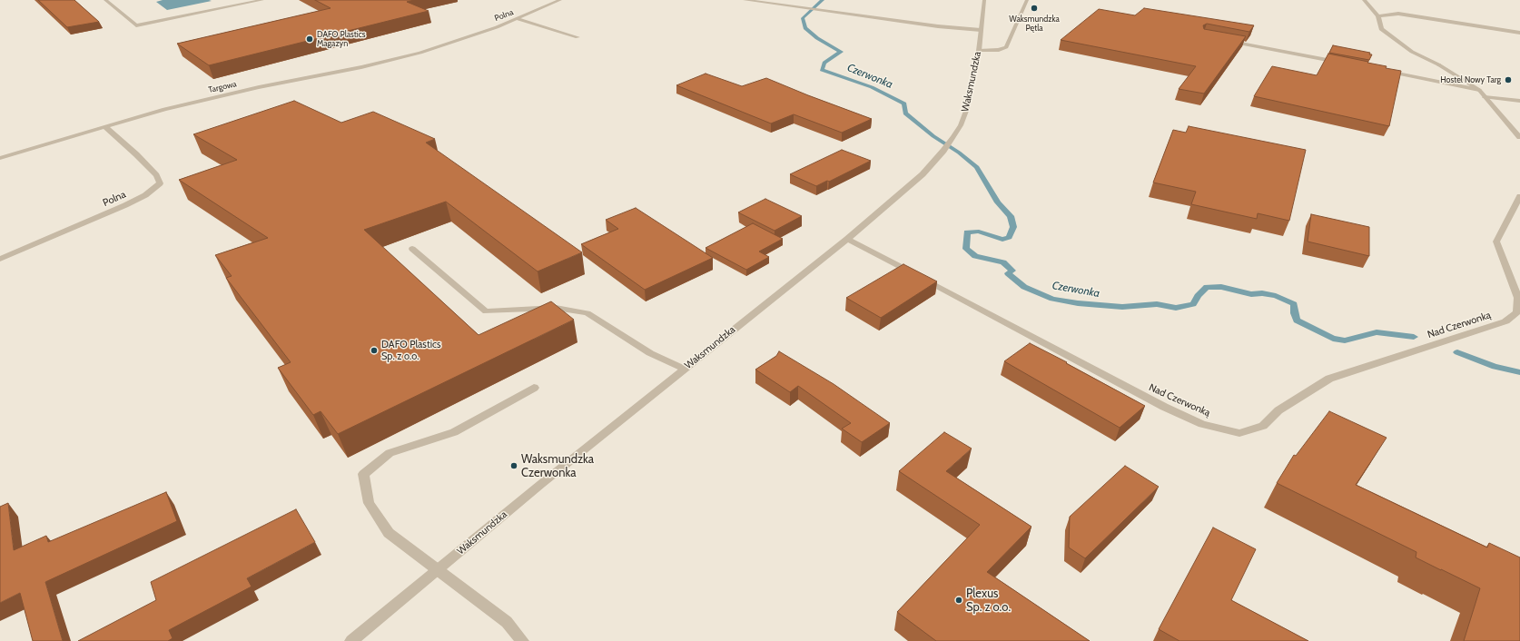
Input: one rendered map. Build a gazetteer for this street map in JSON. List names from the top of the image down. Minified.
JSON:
{"streets":{"street":["Polna","Waksmundzka","Targowa","Nad Czerwonką"]},"crossings":[["Polna","Targowa"],["Waksmundzka","Nad Czerwonką"]],"water":["Czerwonka"],"places":["Waksmundzka Pętla","DAFO Plastics Magazyn","Hostel Nowy Targ","DAFO Plastics Sp. z o.o.","Waksmundzka Czerwonka","Plexus Sp. z o.o."]}
